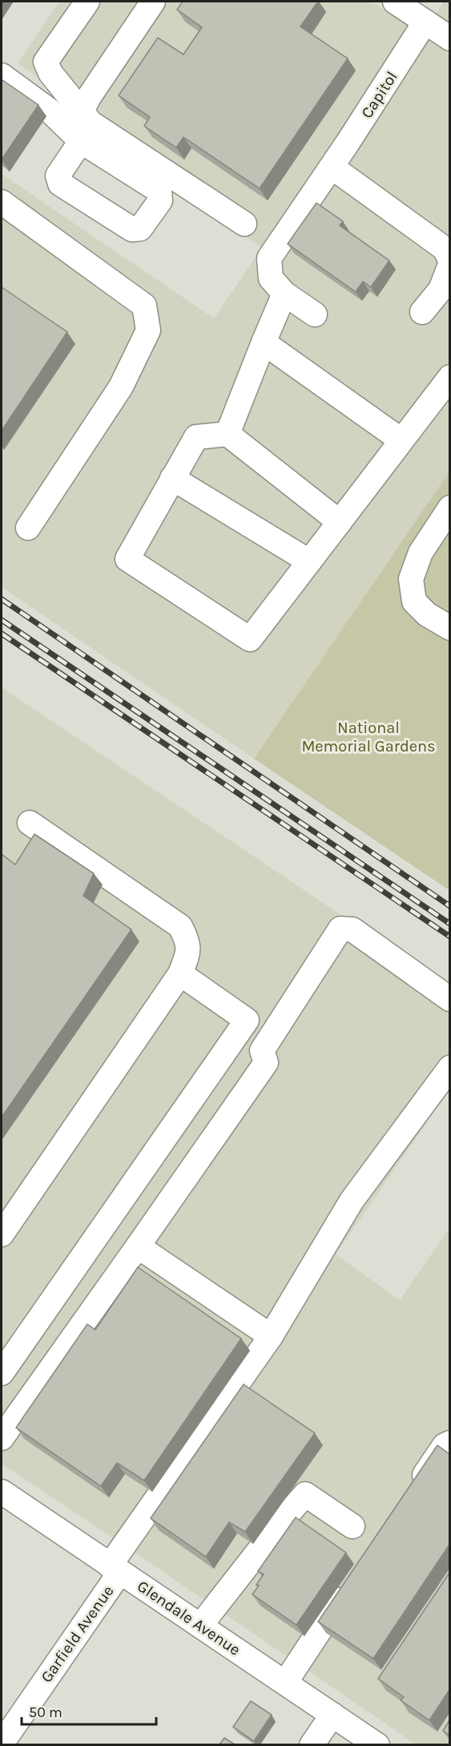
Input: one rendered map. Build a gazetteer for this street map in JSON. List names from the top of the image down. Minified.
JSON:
{"streets":{"street":["Capitol","Glendale Avenue","Garfield Avenue"]},"crossings":[["Glendale Avenue","Garfield Avenue"]],"parks":["National Memorial Gardens"],"scale_bar":"50 m"}
